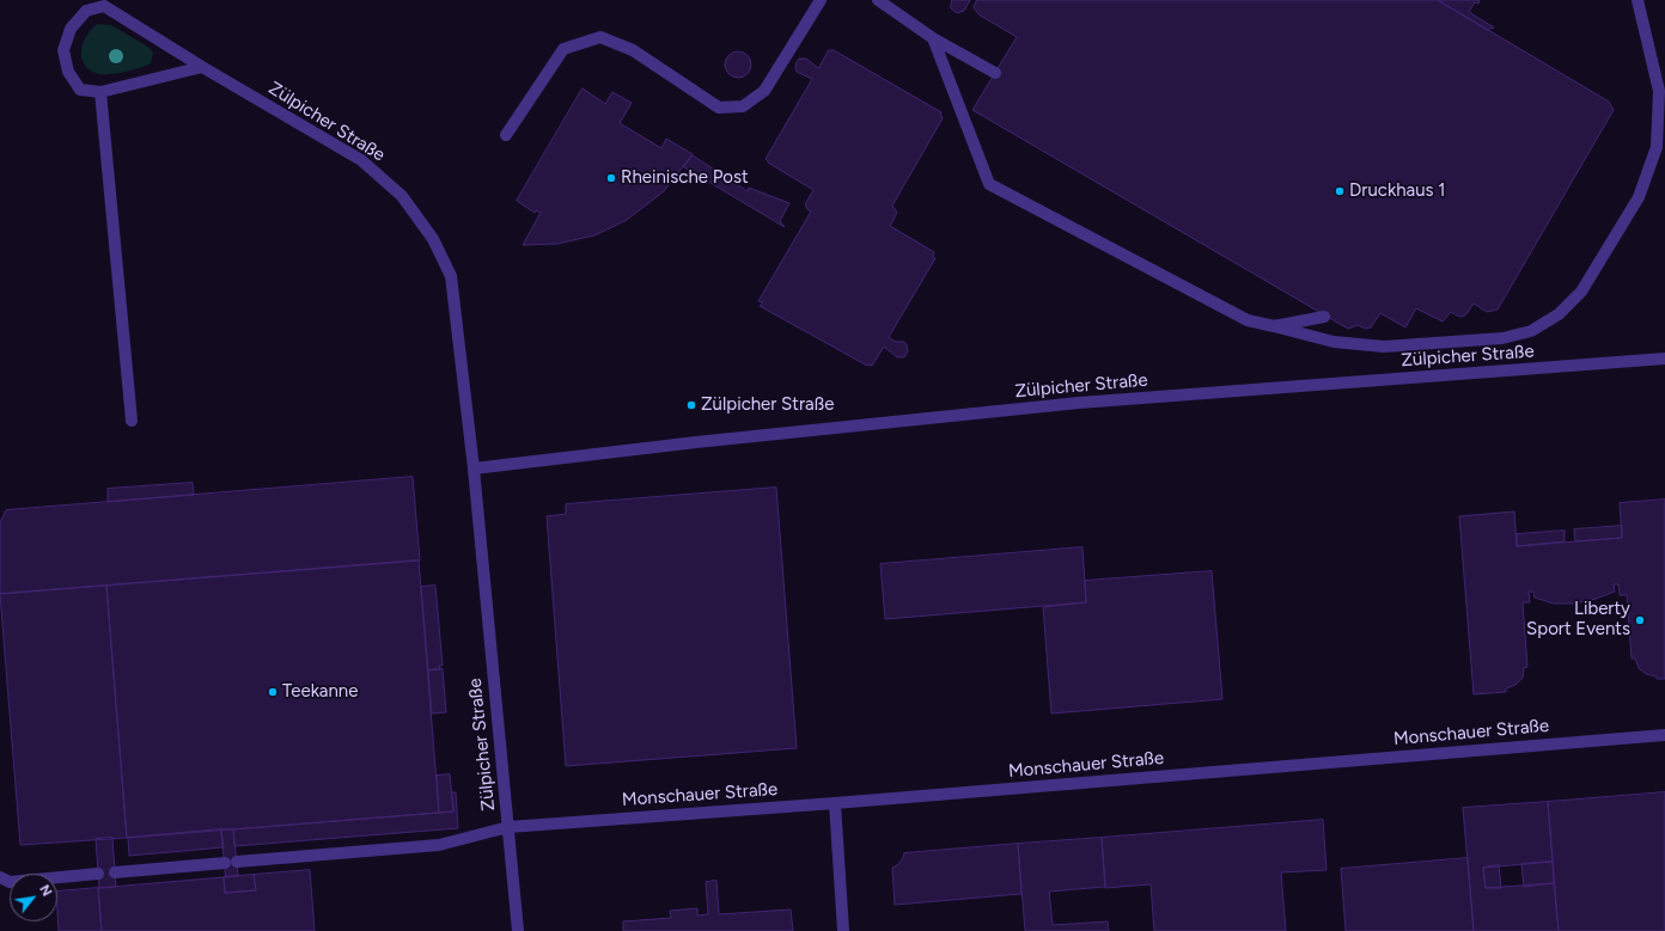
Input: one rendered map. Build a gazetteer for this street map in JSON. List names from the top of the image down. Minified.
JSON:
{"streets":{"street":["Zülpicher Straße","Monschauer Straße"]},"crossings":[["Zülpicher Straße","Monschauer Straße"]],"places":["Rheinische Post","Druckhaus 1","Zülpicher Straße","Liberty Sport Events","Teekanne"],"north":"top right"}
